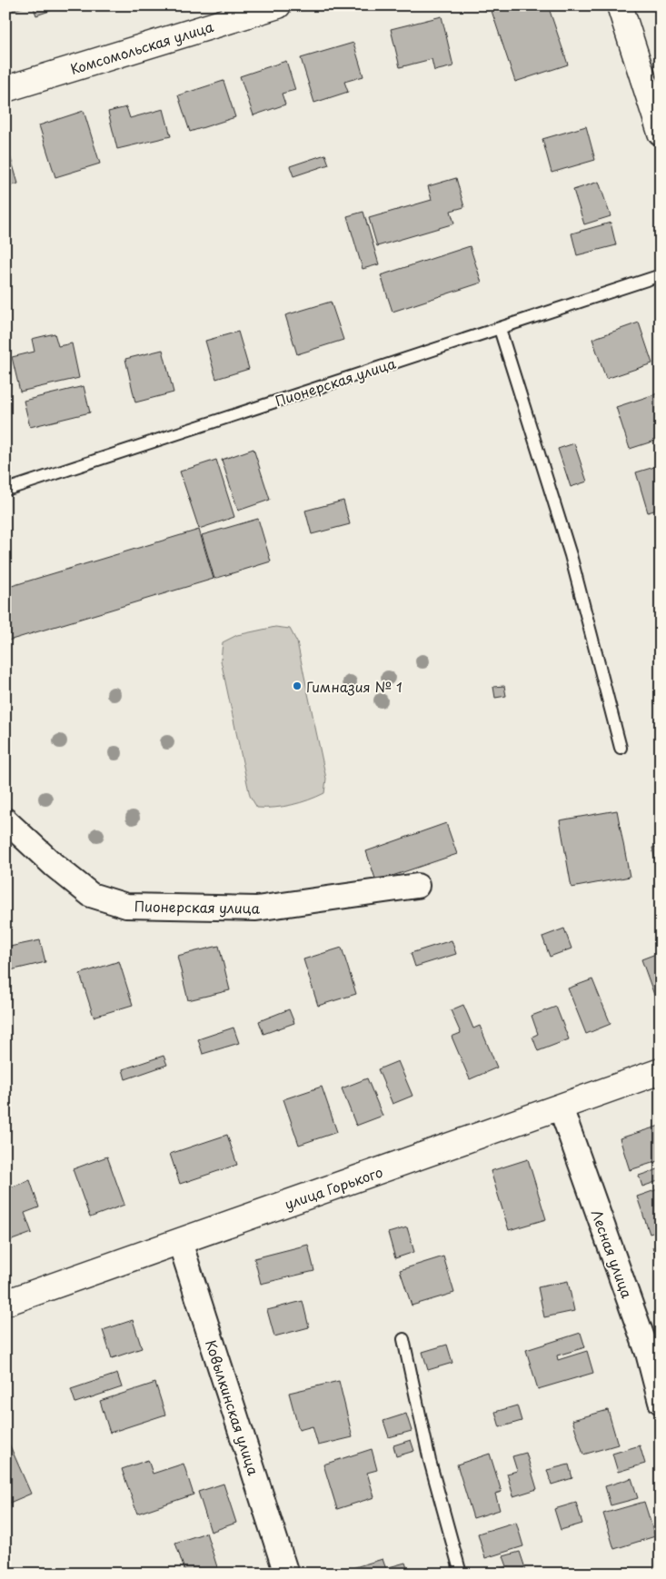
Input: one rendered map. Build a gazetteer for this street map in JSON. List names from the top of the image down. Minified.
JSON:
{"streets":{"main road":["Комсомольская улица","улица Горького"],"street":["Пионерская улица","Лесная улица","Ковылкинская улица"]},"crossings":[["улица Горького","Лесная улица"],["улица Горького","Ковылкинская улица"]],"places":["Гимназия № 1"]}
